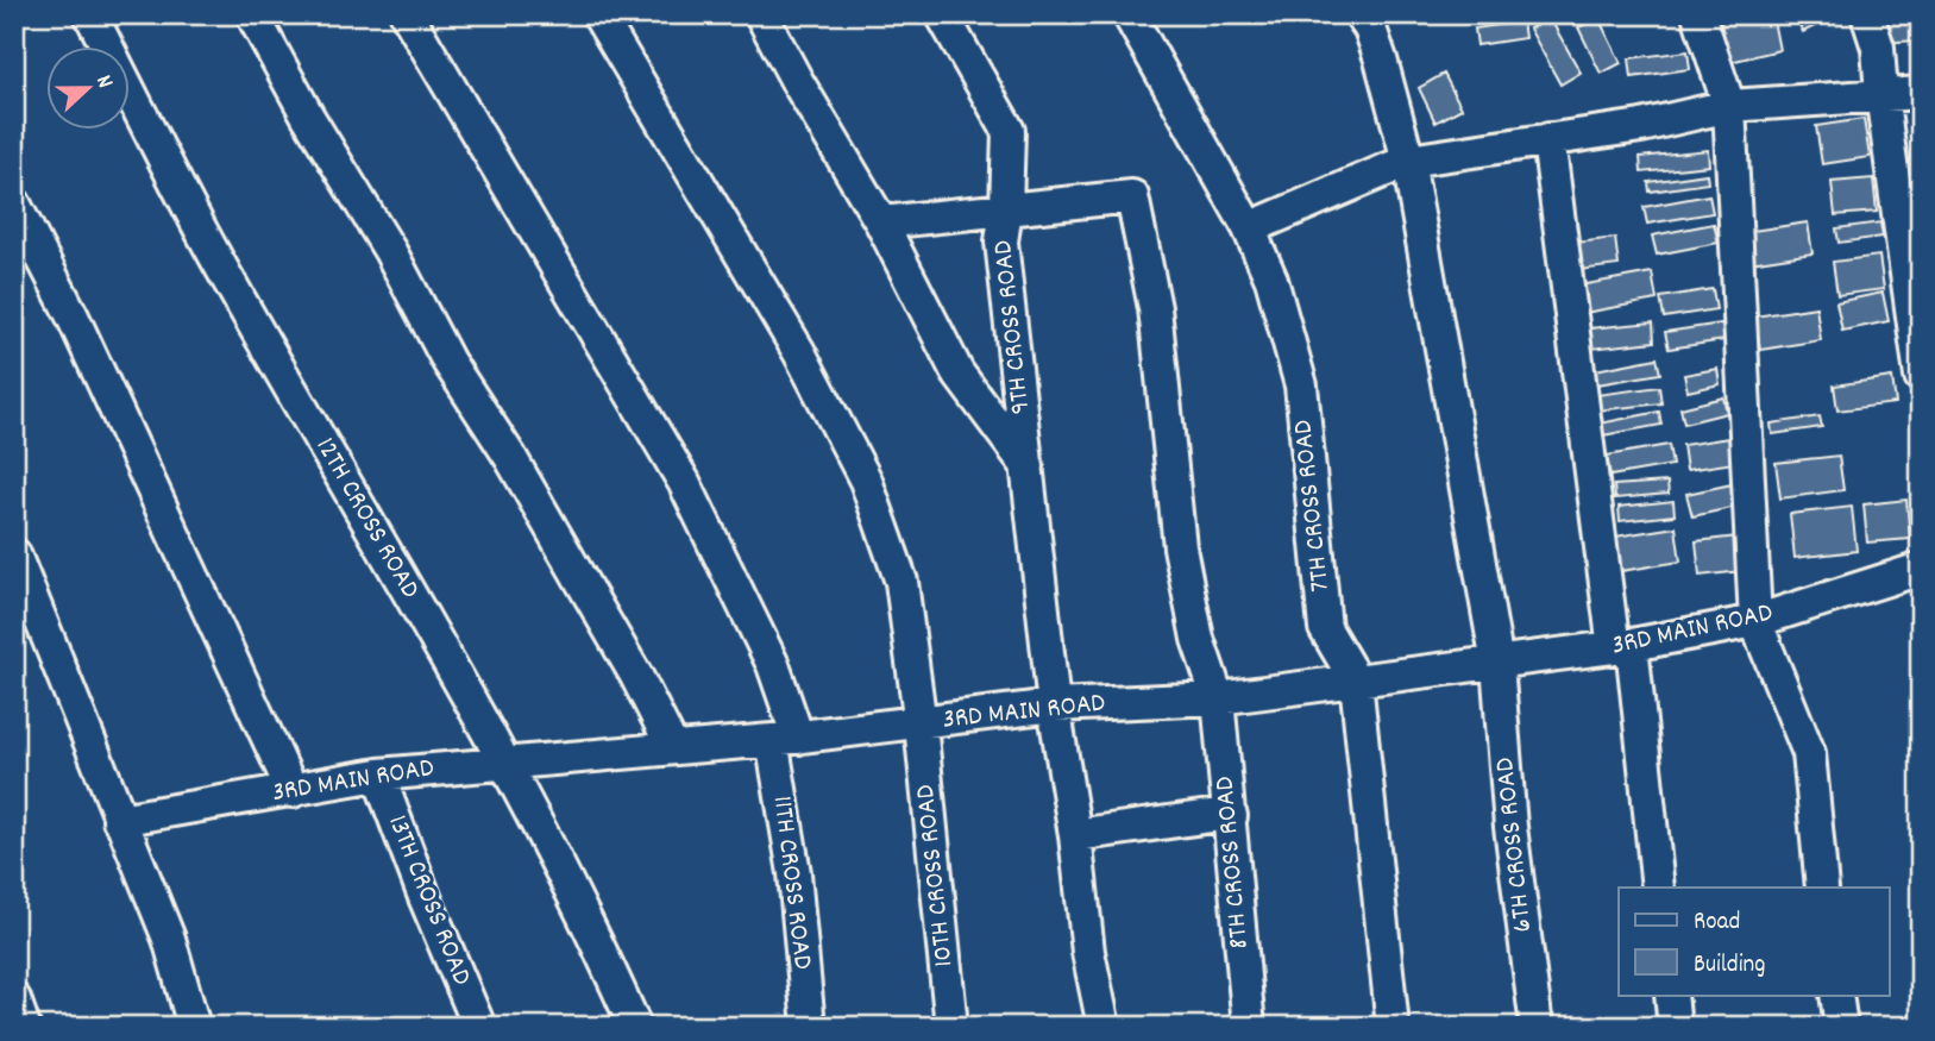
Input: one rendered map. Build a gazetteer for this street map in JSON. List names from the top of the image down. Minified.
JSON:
{"streets":{"street":["9TH CROSS ROAD","7TH CROSS ROAD","12TH CROSS ROAD","3RD MAIN ROAD","6TH CROSS ROAD","8TH CROSS ROAD","10TH CROSS ROAD","11TH CROSS ROAD","13TH CROSS ROAD"]},"crossings":[["9TH CROSS ROAD","3RD MAIN ROAD"],["9TH CROSS ROAD","8TH CROSS ROAD"],["7TH CROSS ROAD","3RD MAIN ROAD"],["12TH CROSS ROAD","3RD MAIN ROAD"],["3RD MAIN ROAD","6TH CROSS ROAD"],["3RD MAIN ROAD","8TH CROSS ROAD"],["3RD MAIN ROAD","10TH CROSS ROAD"],["3RD MAIN ROAD","11TH CROSS ROAD"],["3RD MAIN ROAD","13TH CROSS ROAD"]],"legend":["Road","Building"],"north":"right"}
